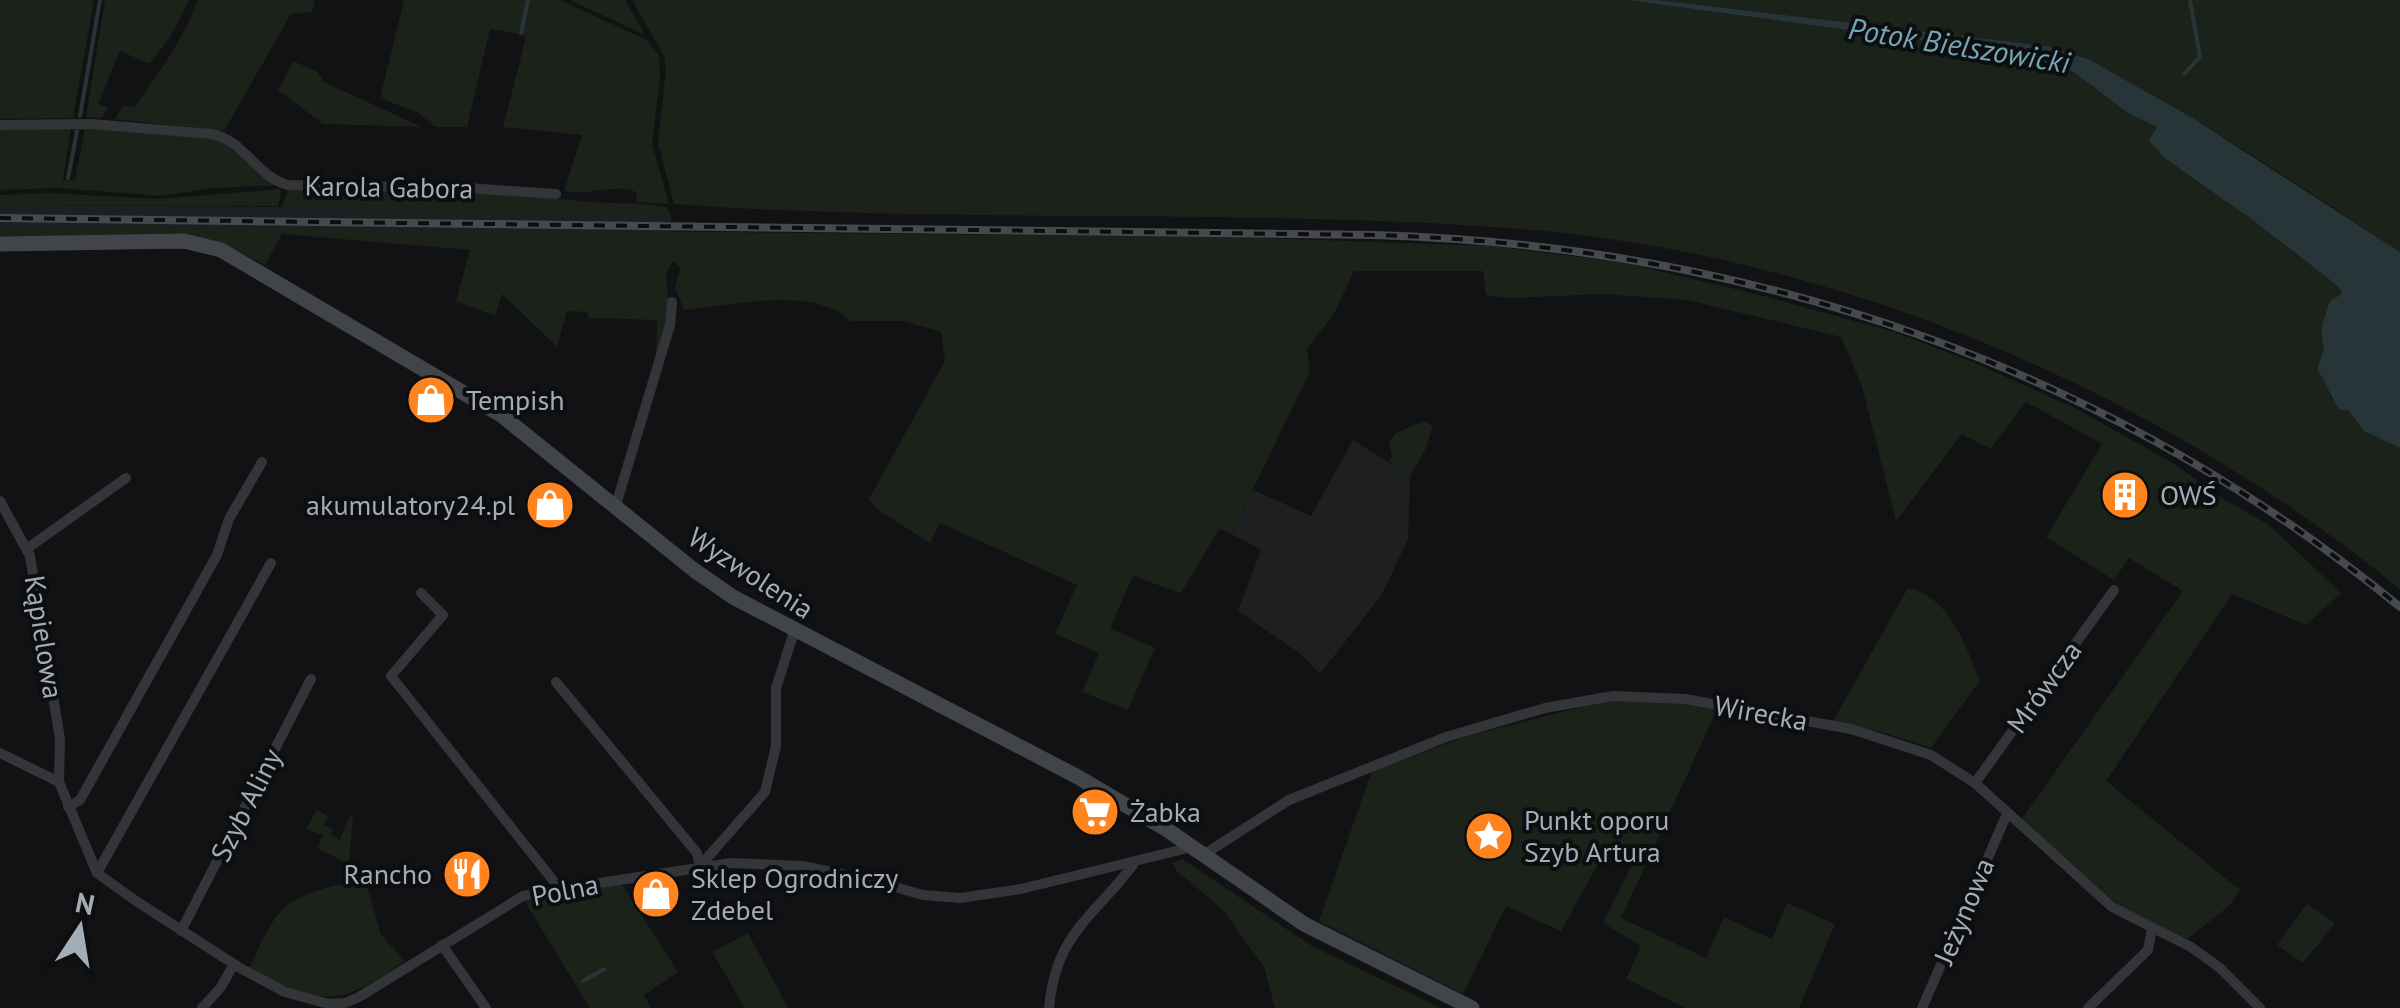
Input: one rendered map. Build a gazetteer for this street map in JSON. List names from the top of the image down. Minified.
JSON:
{"streets":{"street":["Karola Gabora","Wyzwolenia","Kąpielowa","Mrówcza","Wirecka","Szyb Aliny","Polna","Jeżynowa"]},"crossings":[["Wyzwolenia","Wirecka"],["Wyzwolenia","Polna"],["Mrówcza","Wirecka"],["Wirecka","Polna"],["Wirecka","Jeżynowa"],["Szyb Aliny","Polna"]],"water":["Potok Bielszowicki"],"places":{"shop":["Tempish","akumulatory24.pl","Sklep Ogrodniczy Zdebel"],"building":["OWŚ"],"supermarket":["Żabka"],"place":["Punkt oporu Szyb Artura"],"restaurant":["Rancho"]},"north":"top"}
